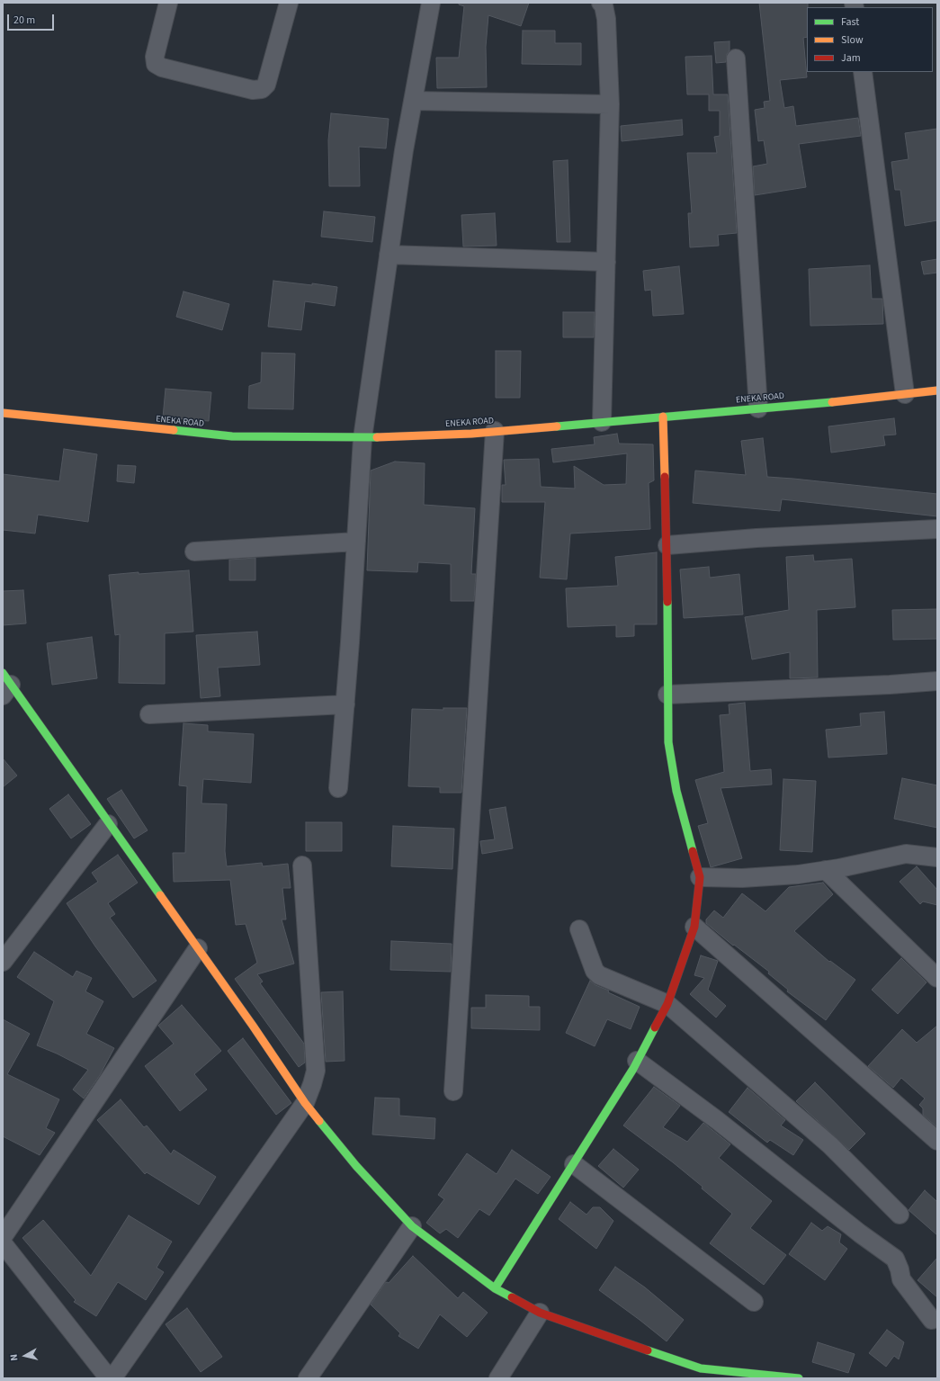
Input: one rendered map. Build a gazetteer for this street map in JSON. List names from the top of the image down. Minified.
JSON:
{"streets":{"street":["ENEKA ROAD"]},"legend":["Fast","Slow","Jam"],"scale_bar":"20 m","north":"left"}
